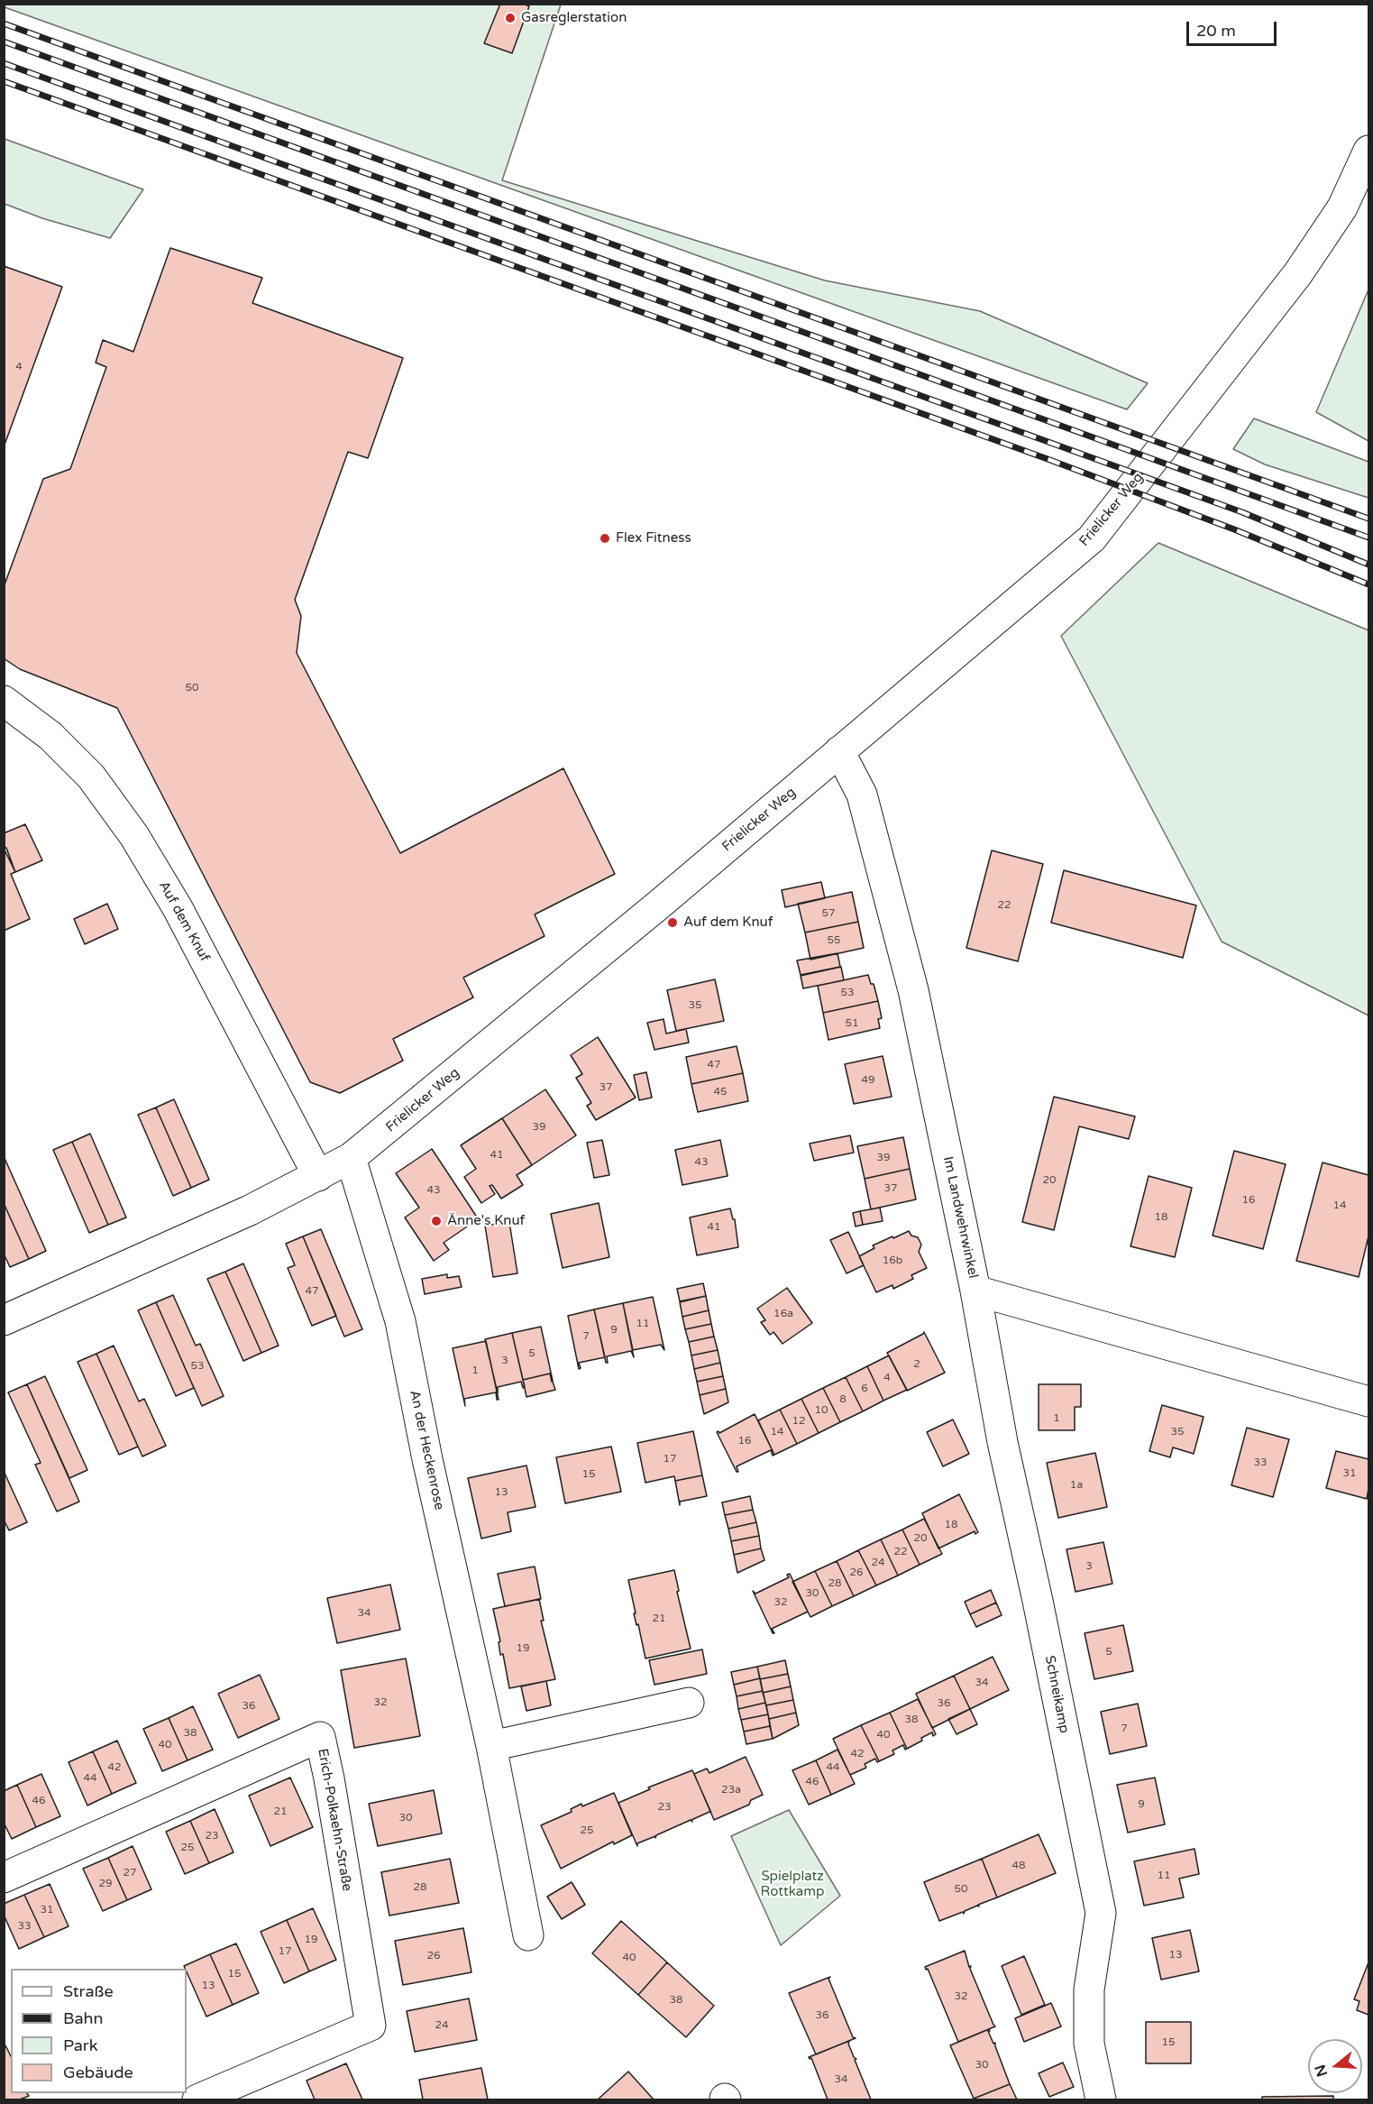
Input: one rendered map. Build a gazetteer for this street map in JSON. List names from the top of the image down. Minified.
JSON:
{"streets":{"street":["Frielicker Weg","Auf dem Knuf","Im Landwehrwinkel","An der Heckenrose","Schneikamp","Erich-Polkaehn-Straße"]},"crossings":[["Frielicker Weg","Auf dem Knuf"],["Frielicker Weg","Im Landwehrwinkel"],["Frielicker Weg","An der Heckenrose"],["Im Landwehrwinkel","Schneikamp"]],"parks":["Spielplatz Rottkamp"],"places":["Gasreglerstation","Flex Fitness","Auf dem Knuf","Änne's Knuf"],"house_numbers":["4","50","22","57","55","53","35","51","47","49","37","45","39","41","39","43","20","37","43","16","14","18","41","16b","47","16a","11","9","7","5","3","2","53","1","4","6","8","10","1","12","14","35","16","17","33","31","15","1a","13","18","20","22","24","3","26","28","30","32","34","21","19","5","34","32","36","36","38","7","38","40","40","42","42","44","44","46","23a","46","9","23","21","30","25","23","25","48","27","11","29","28","50","31","33","19","17","13","26","40","15","13","32","38","36","24","15","30","34"],"legend":["Straße","Bahn","Park","Gebäude"],"scale_bar":"20 m","north":"left"}
